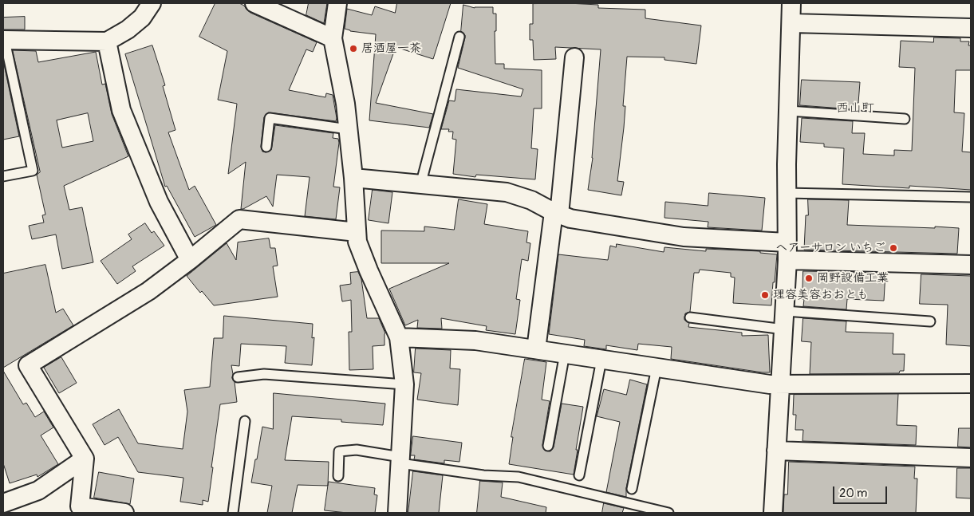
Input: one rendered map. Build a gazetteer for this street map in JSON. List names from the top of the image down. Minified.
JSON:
{"districts":["西山町"],"places":["居酒屋一茶","ヘアーサロン いちご","岡野設備工業","理容美容おおとも"],"scale_bar":"20 m"}
